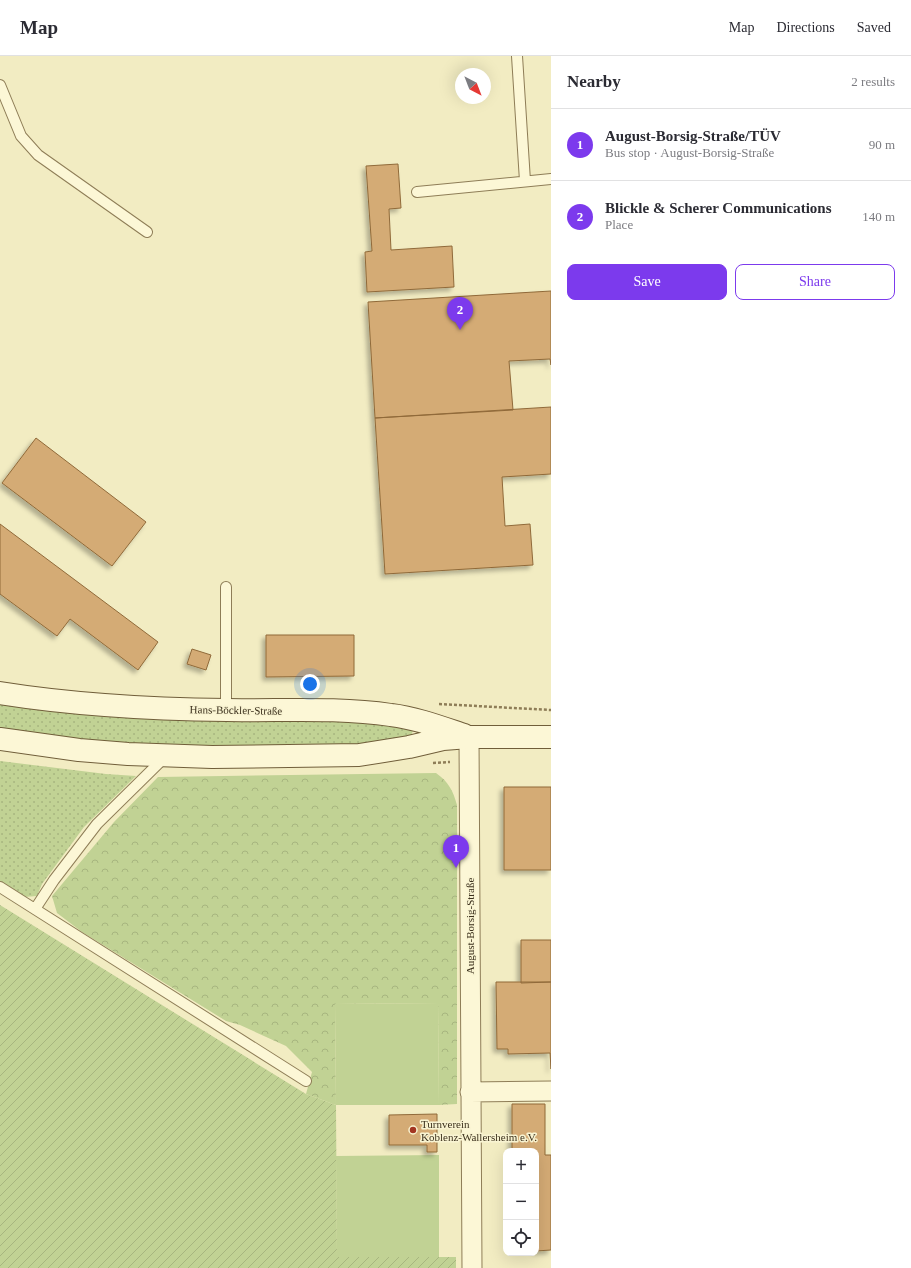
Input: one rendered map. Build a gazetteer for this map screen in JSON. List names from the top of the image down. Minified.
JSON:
{"streets":{"main road":["Hans-Böckler-Straße"],"street":["August-Borsig-Straße"]},"crossings":[["Hans-Böckler-Straße","August-Borsig-Straße"]],"places":["Turnverein Koblenz-Wallersheim e.V."],"north":"bottom right","page":{"header":"Map","nav":["Map","Directions","Saved"],"heading":["Nearby","2 results"],"list":[{"mark":"1","name":"August-Borsig-Straße/TÜV","note":"Bus stop · August-Borsig-Straße","value":"90 m"},{"mark":"2","name":"Blickle & Scherer Communications","note":"Place","value":"140 m"}],"buttons":["Save","Share"],"pins":["2","1"],"map_buttons":["+","−"]}}
